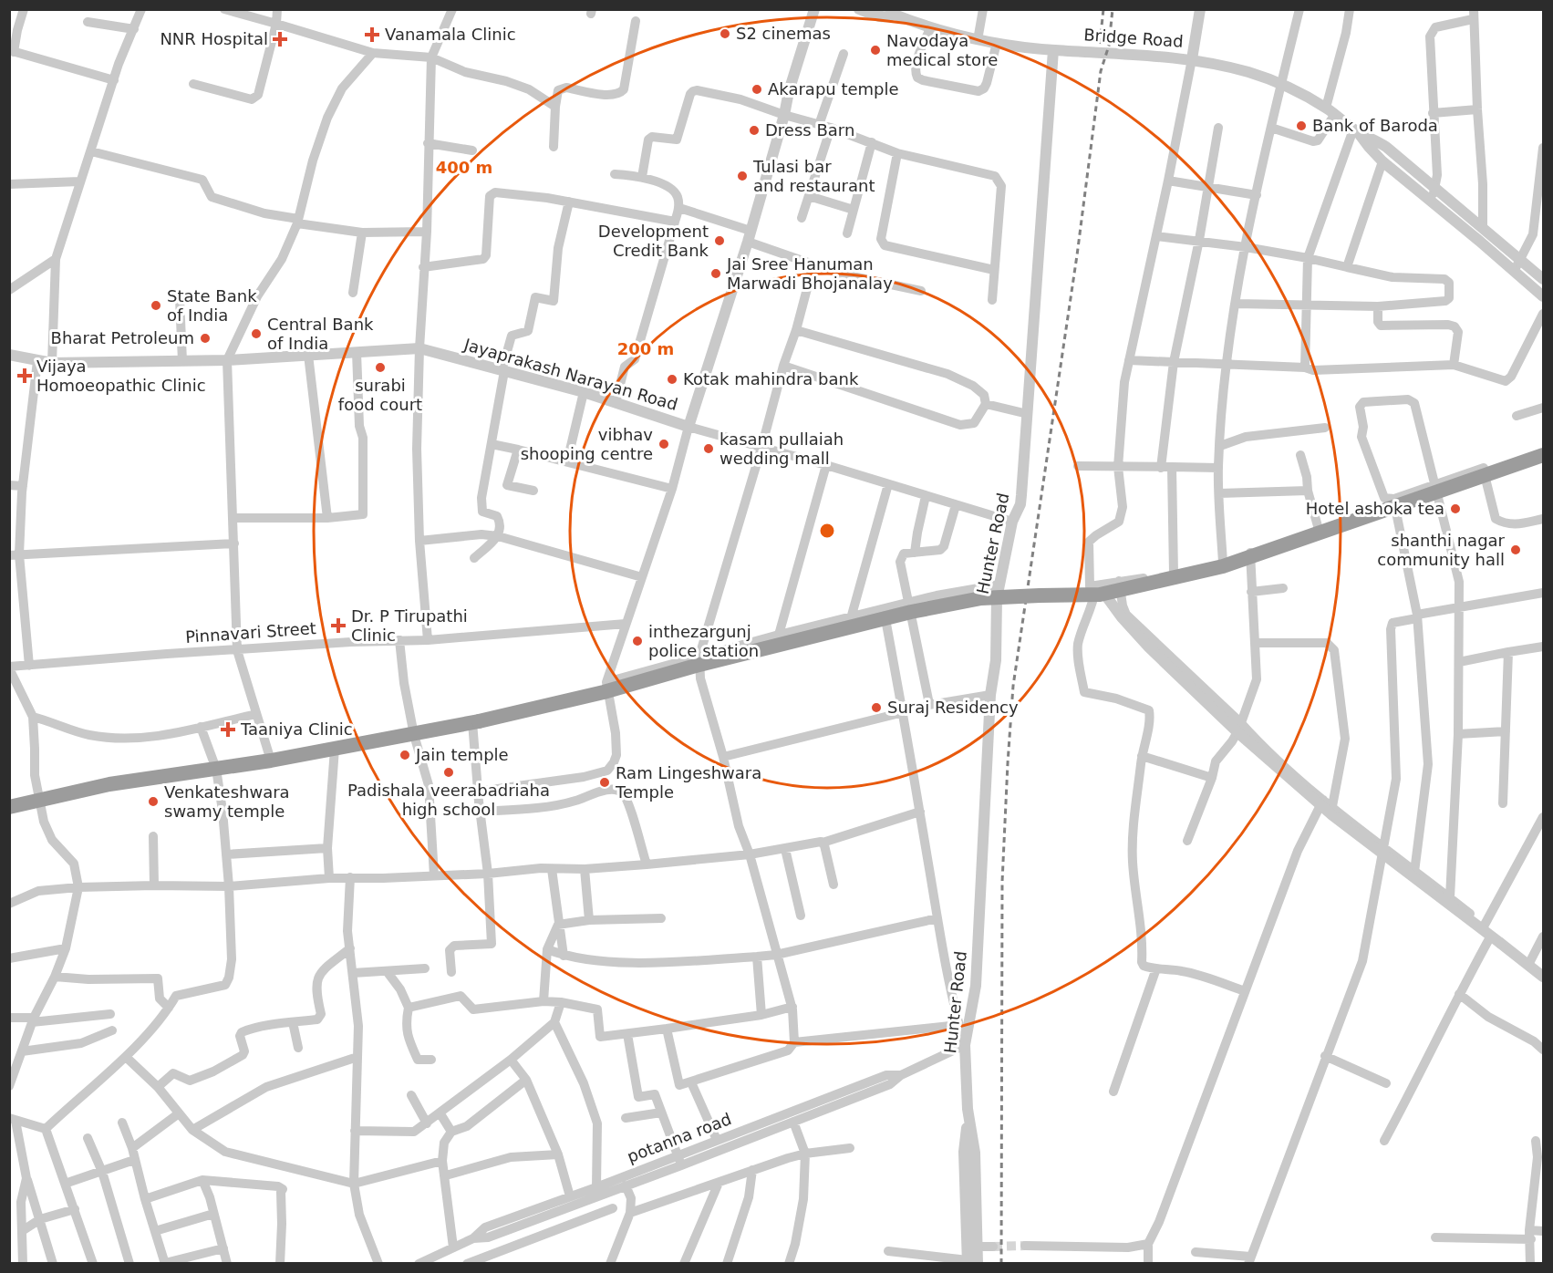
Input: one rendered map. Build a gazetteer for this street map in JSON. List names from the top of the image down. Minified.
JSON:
{"streets":{"street":["Bridge Road","Jayaprakash Narayan Road","Hunter Road","Pinnavari Street","potanna road"]},"crossings":[["Bridge Road","Hunter Road"],["Hunter Road","potanna road"]],"places":{"other":["S2 cinemas","Navodaya medical store","Akarapu temple","Bank of Baroda","Dress Barn","Tulasi bar and restaurant","Development Credit Bank","Jai Sree Hanuman Marwadi Bhojanalay","State Bank of India","Central Bank of India","Bharat Petroleum","surabi food court","Kotak mahindra bank","vibhav shooping centre","kasam pullaiah wedding mall","Hotel ashoka tea","shanthi nagar community hall","inthezargunj police station","Suraj Residency","Jain temple","Padishala veerabadriaha high school","Ram Lingeshwara Temple","Venkateshwara swamy temple"],"health":["Vanamala Clinic","NNR Hospital","Vijaya Homoeopathic Clinic","Dr. P Tirupathi Clinic","Taaniya Clinic"]},"rings":["400 m","200 m"]}
